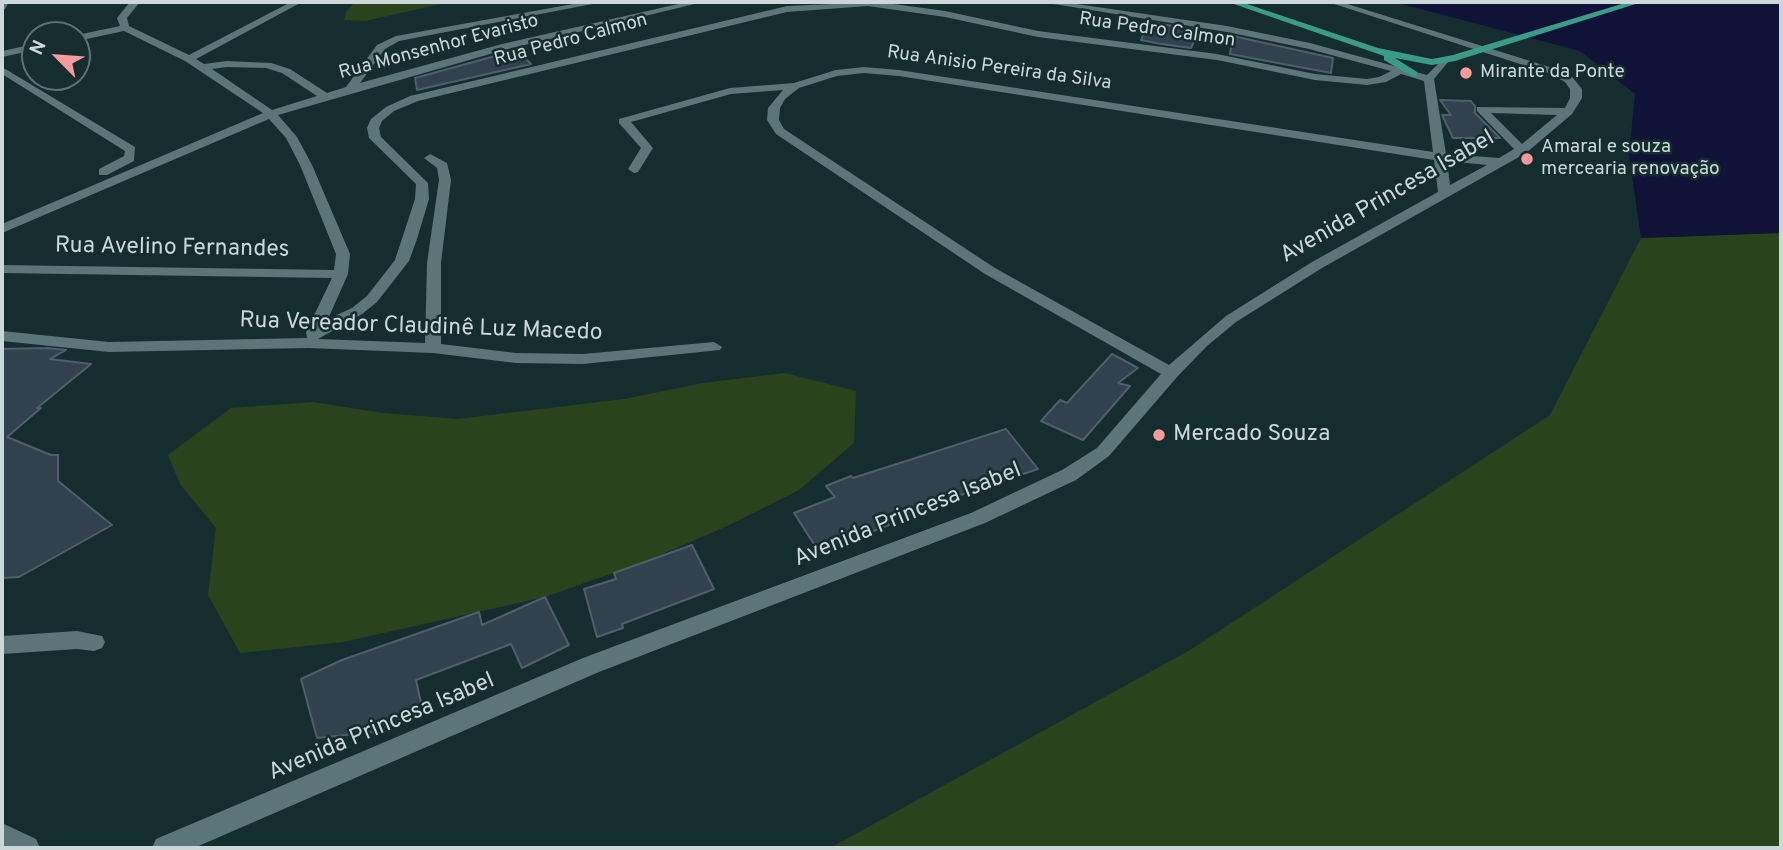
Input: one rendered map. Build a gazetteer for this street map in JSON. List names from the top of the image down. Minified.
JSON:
{"streets":{"street":["Rua Pedro Calmon","Rua Monsenhor Evaristo","Rua Anisio Pereira da Silva","Avenida Princesa Isabel","Rua Avelino Fernandes","Rua Vereador Claudinê Luz Macedo"]},"crossings":[["Rua Pedro Calmon","Rua Vereador Claudinê Luz Macedo"],["Rua Anisio Pereira da Silva","Avenida Princesa Isabel"]],"places":["Mirante da Ponte","Amaral e souza mercearia renovação","Mercado Souza"],"north":"top left"}
